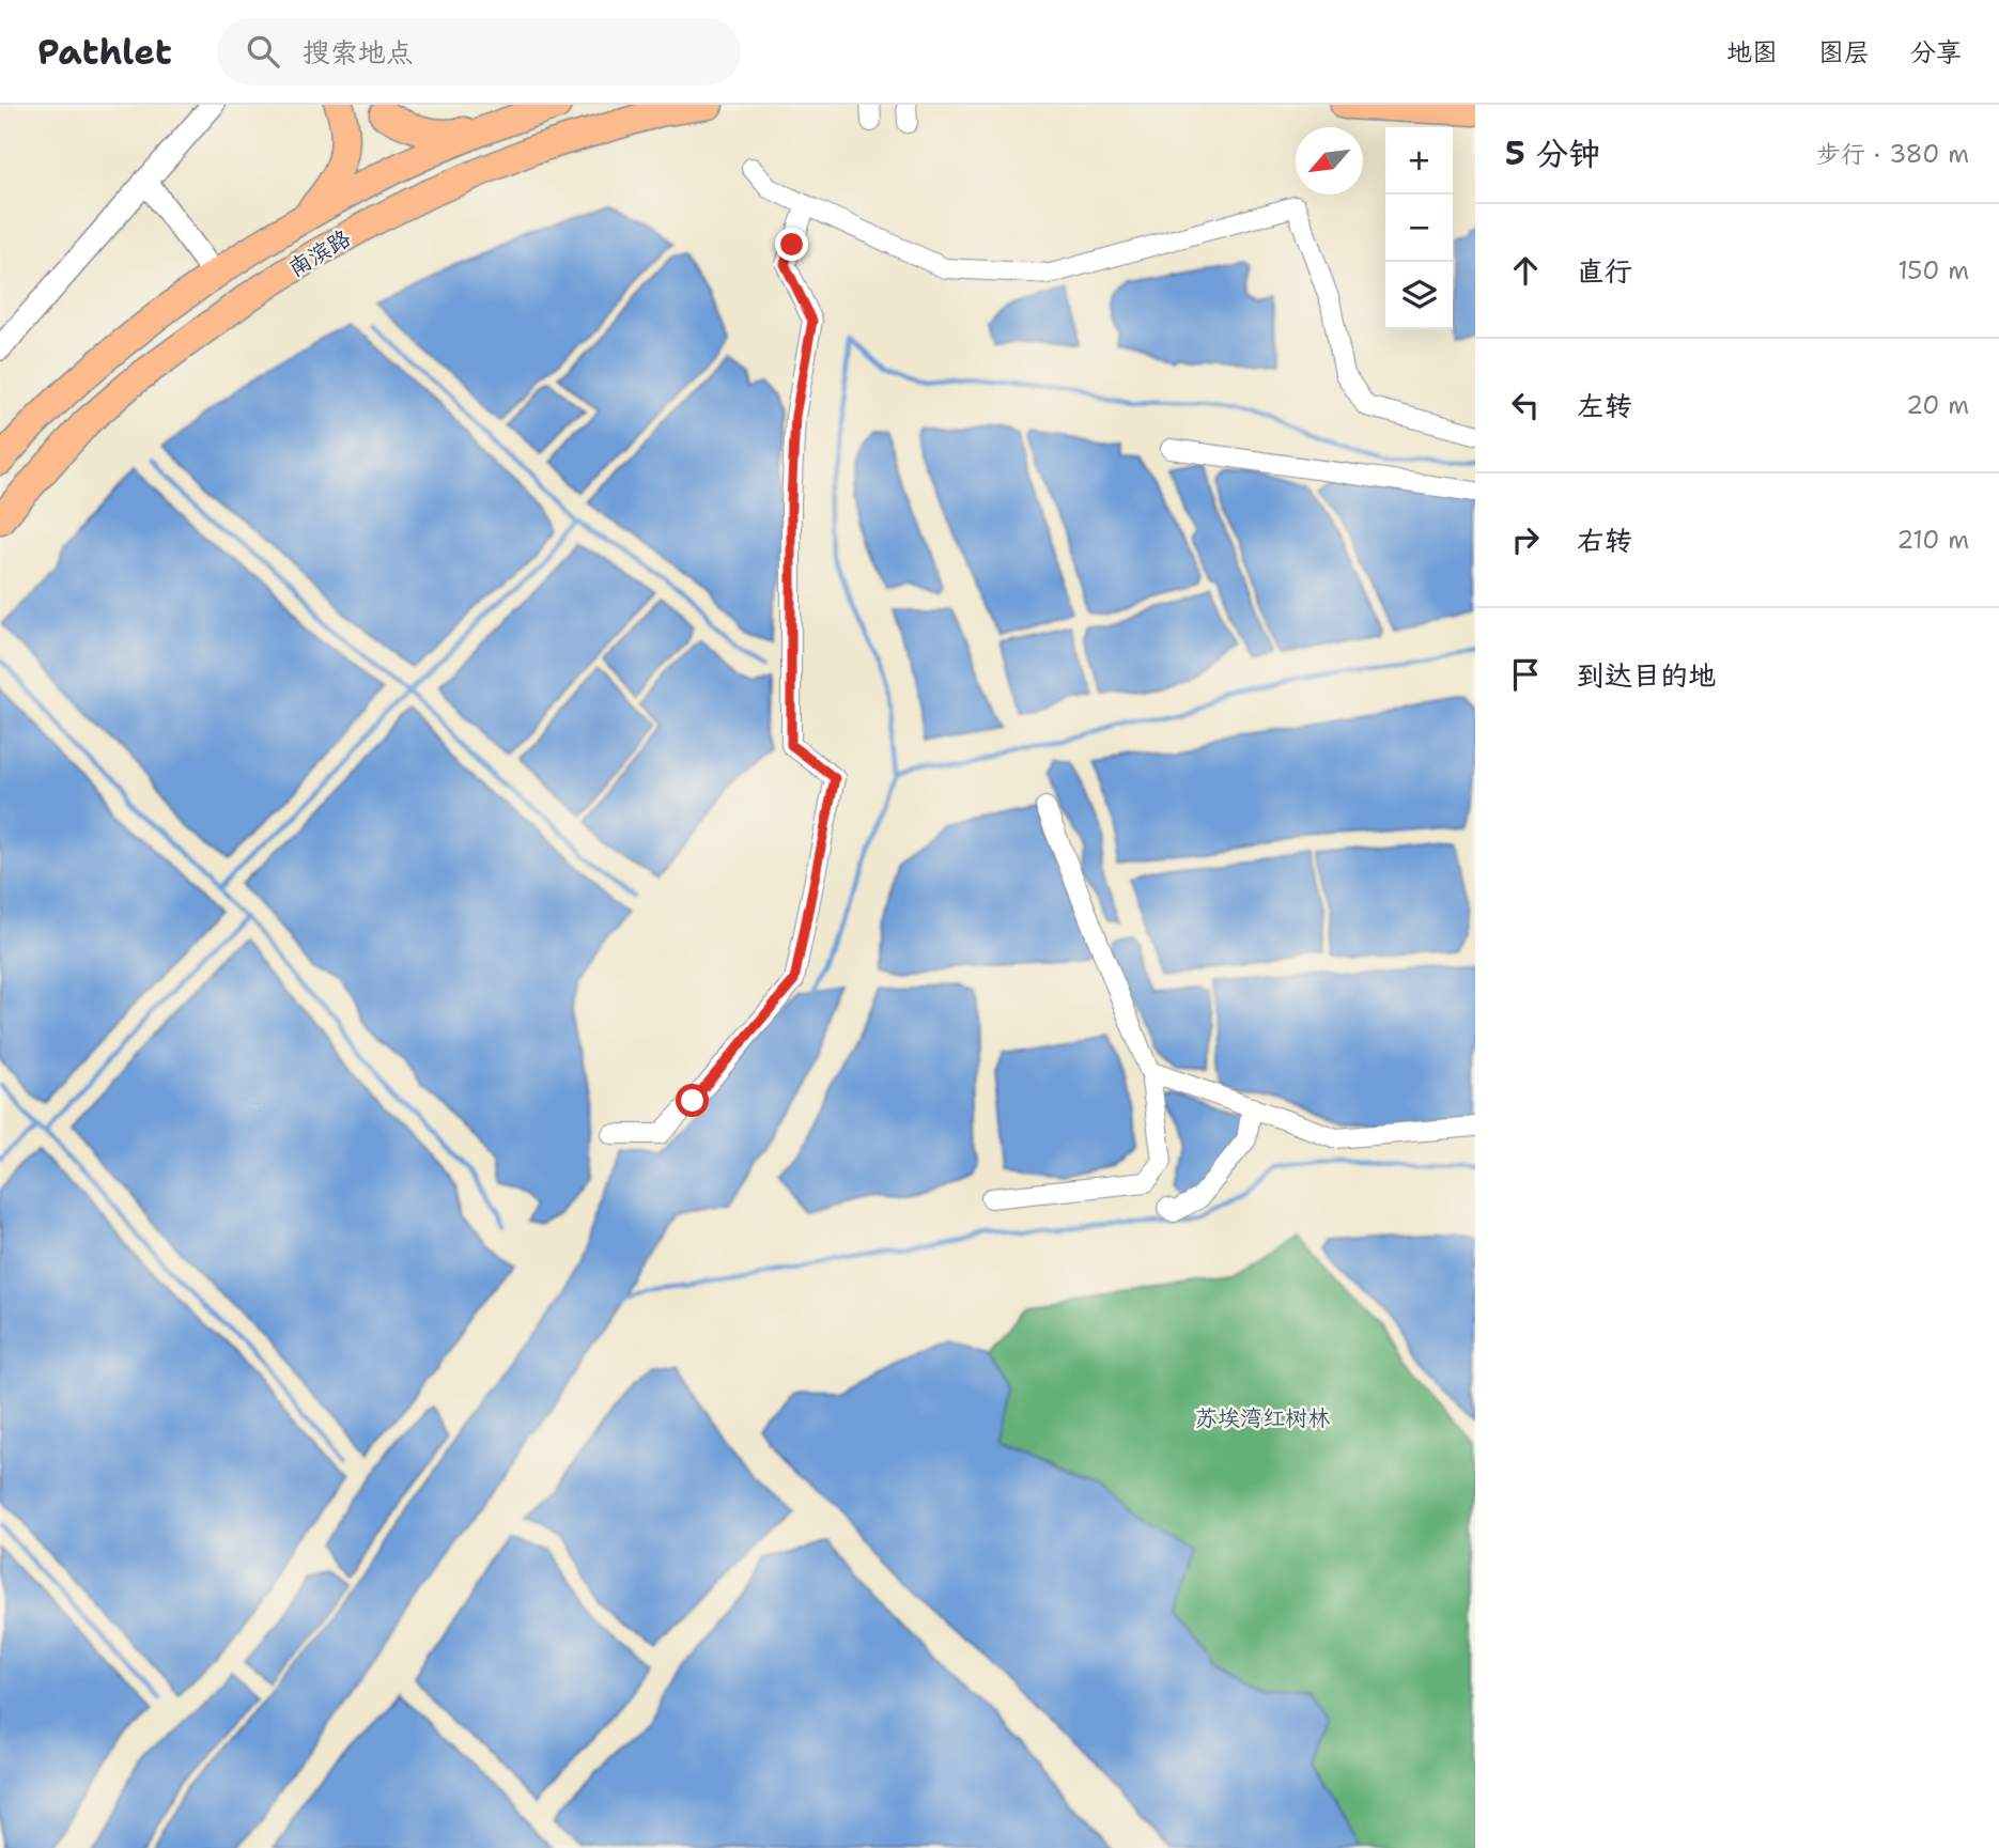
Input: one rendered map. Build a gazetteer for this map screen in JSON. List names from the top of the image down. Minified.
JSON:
{"streets":{"main road":["南滨路"]},"parks":["苏埃湾红树林"],"north":"bottom left","page":{"header":"Pathlet","search":"搜索地点","nav":["地图","图层","分享"],"heading":["5 分钟","步行 · 380 m"],"map_buttons":["+","−"],"list":[["直行","150 m"],["左转","20 m"],["右转","210 m"],"到达目的地"]}}
